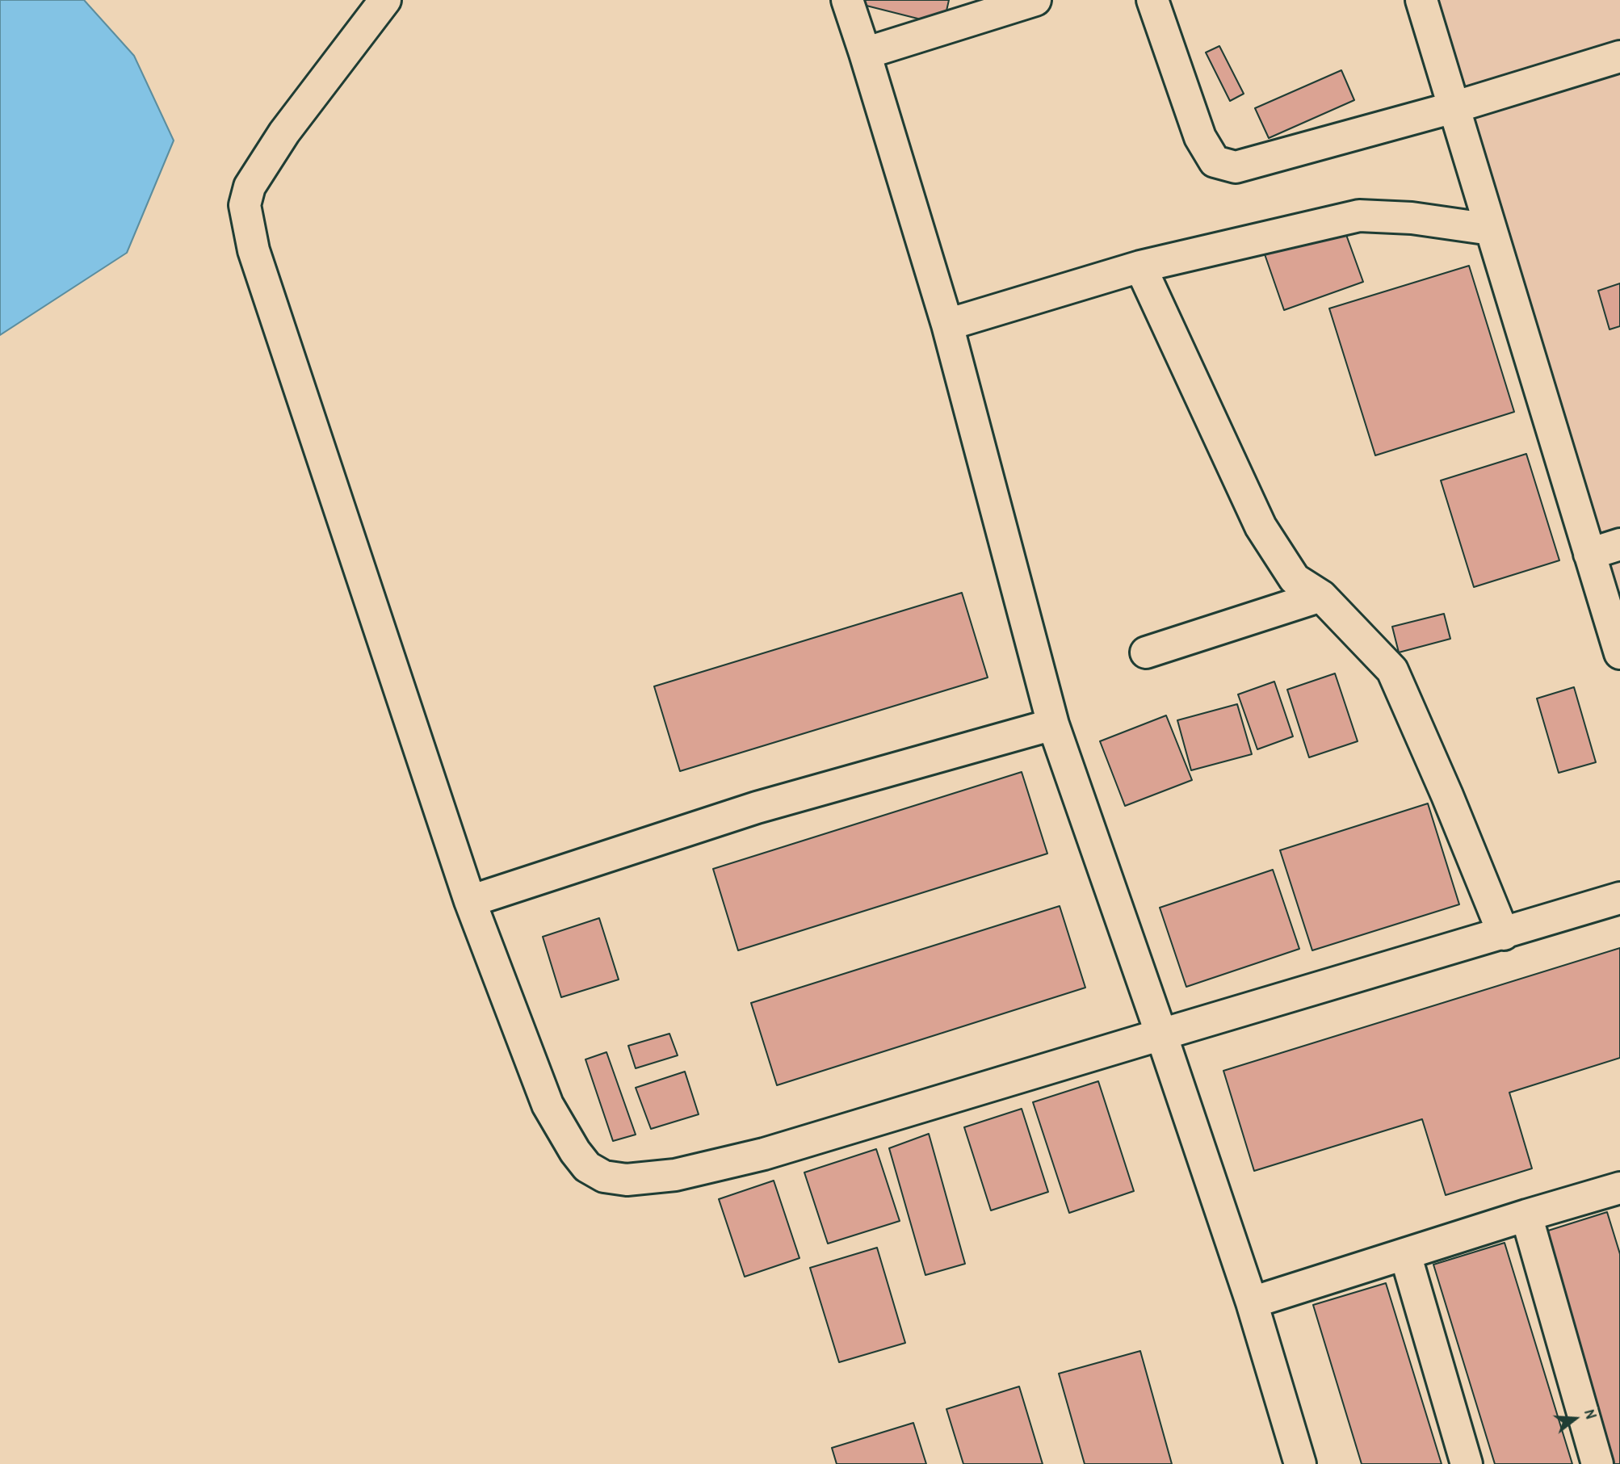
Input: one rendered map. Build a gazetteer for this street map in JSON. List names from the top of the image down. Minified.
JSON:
{"north":"right"}
